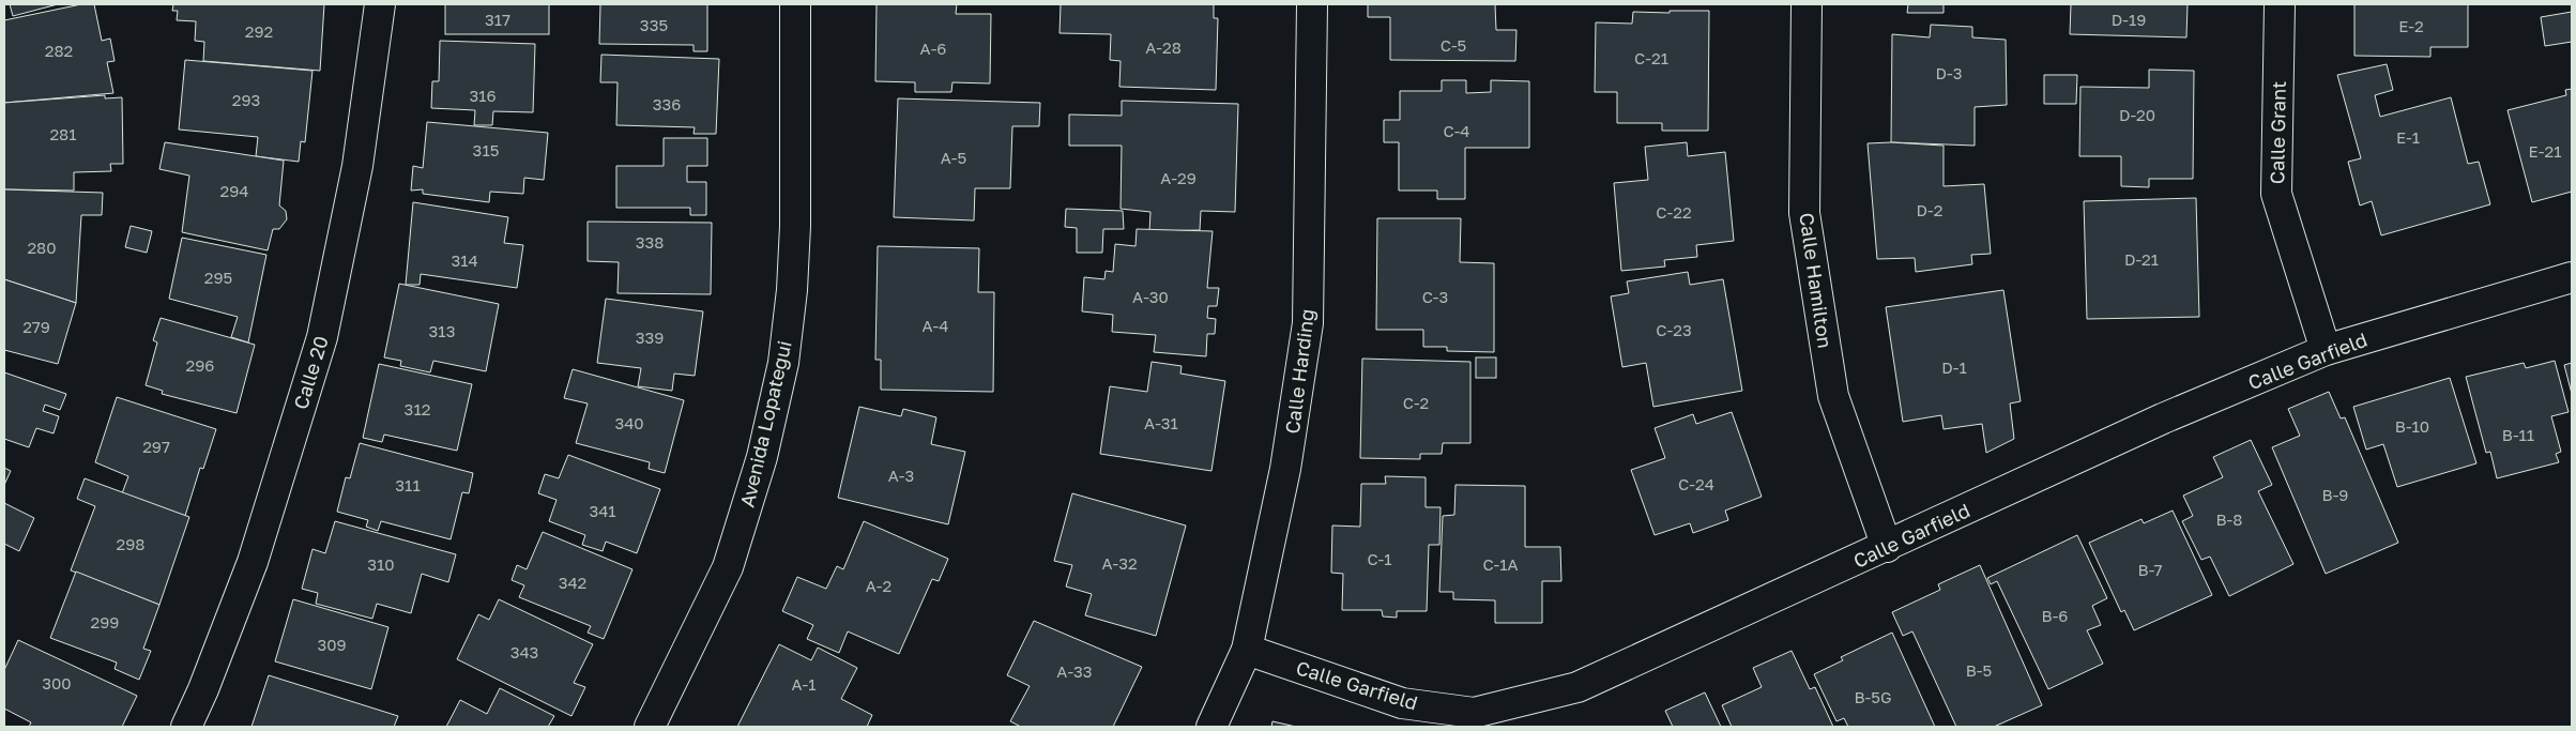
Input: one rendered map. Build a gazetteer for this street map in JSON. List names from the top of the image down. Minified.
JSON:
{"streets":{"street":["Calle Grant","Calle Hamilton","Calle Garfield","Calle Harding","Calle 20","Avenida Lopategui"]},"crossings":[["Calle Grant","Calle Garfield"],["Calle Hamilton","Calle Garfield"],["Calle Garfield","Calle Harding"]],"house_numbers":["317","D-19","335","E-2","292","C-5","A-28","A-6","282","C-21","D-3","316","293","336","D-20","C-4","281","E-1","315","E-21","A-5","A-29","294","D-2","C-22","338","280","D-21","314","295","A-30","C-3","A-4","279","C-23","313","339","296","D-1","C-2","312","340","A-31","B-10","B-11","297","A-3","C-24","311","B-9","341","B-8","298","C-1","A-32","310","C-1A","B-7","342","A-2","B-6","299","309","343","B-5","A-33","300","A-1","B-5G"]}
